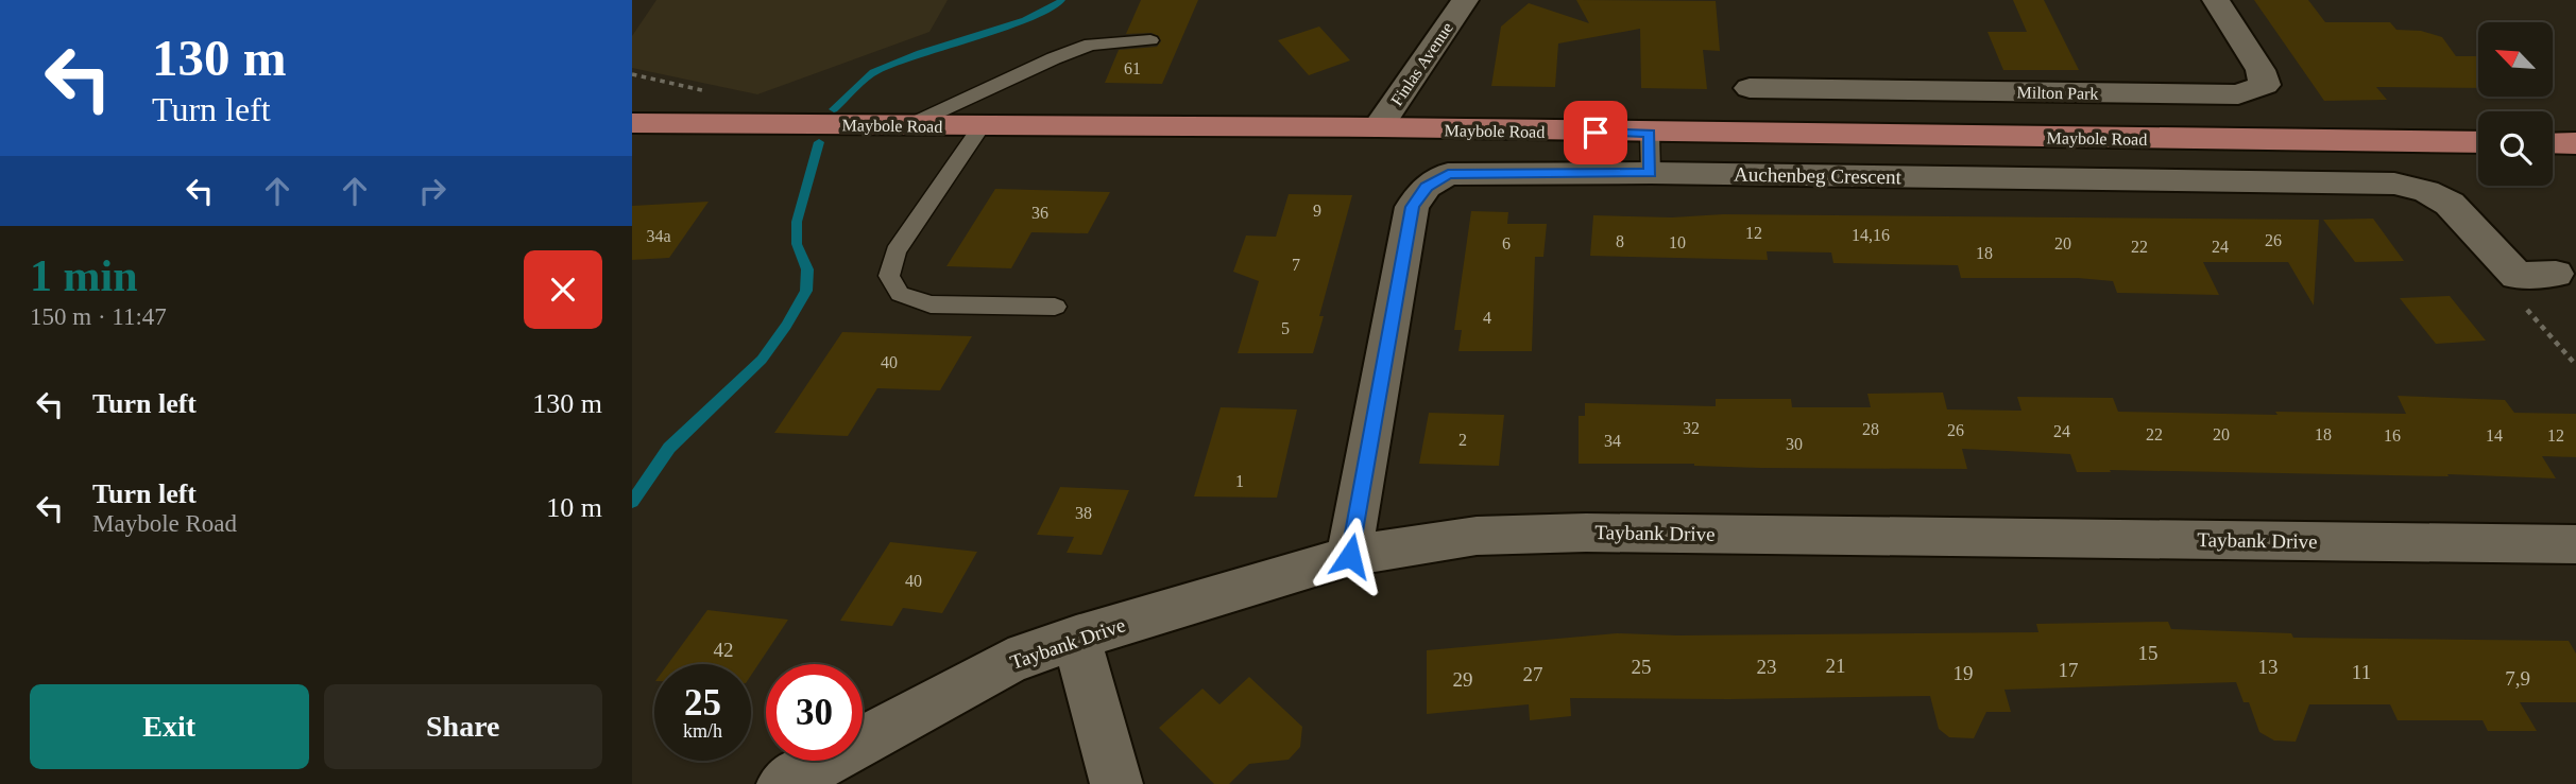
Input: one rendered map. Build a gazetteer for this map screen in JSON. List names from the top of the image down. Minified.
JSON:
{"streets":{"main road":["Maybole Road"],"street":["Finlas Avenue","Milton Park","Auchenbeg Crescent","Taybank Drive"]},"crossings":[["Finlas Avenue","Maybole Road"],["Auchenbeg Crescent","Taybank Drive"]],"house_numbers":["61","9","36","12","14,16","34a","26","8","10","6","20","22","24","18","7","4","5","40","32","28","26","24","22","20","18","16","14","12","2","34","30","1","38","40","42","15","21","25","23","13","17","11","19","27","7,9","29"],"north":"top left","page":{"turn":["130 m","Turn left"],"heading":["1 min","150 m · 11:47"],"list":[{"name":"Turn left","value":"130 m"},{"name":"Turn left","note":"Maybole Road","value":"10 m"}],"speed":"25 km/h","limit":"30","buttons":["Exit","Share"]}}
